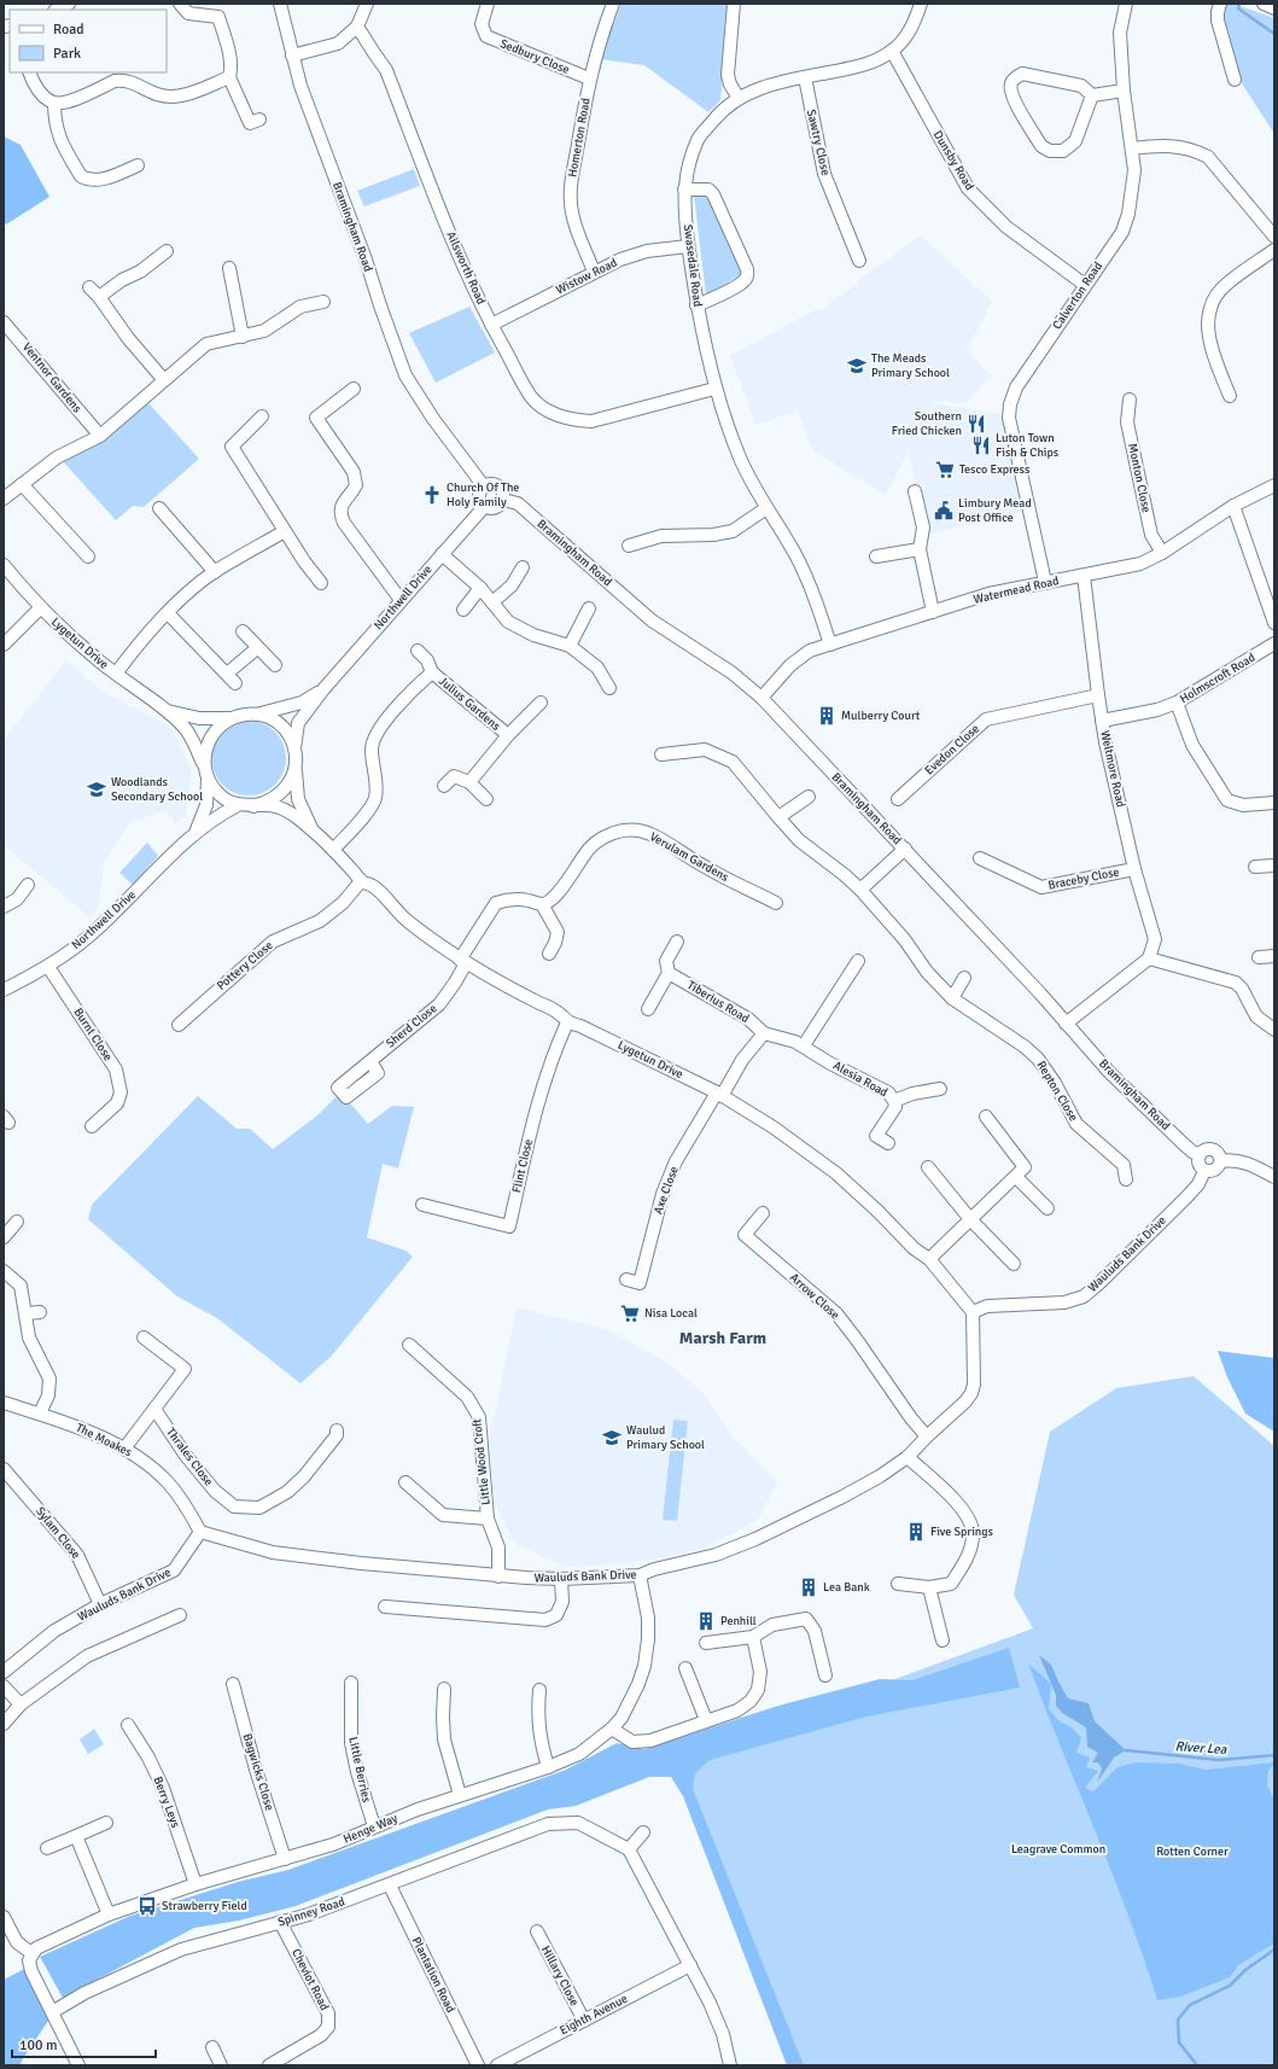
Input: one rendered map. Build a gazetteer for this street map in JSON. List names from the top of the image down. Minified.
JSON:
{"streets":{"street":["Sedbury Close","Homerton Road","Sawtry Close","Dunsby Road","Bramingham Road","Swasedale Road","Ailsworth Road","Wistow Road","Calverton Road","Ventnor Gardens","Monton Close","Watermead Road","Northwell Drive","Lygetun Drive","Holmscroft Road","Julius Gardens","Evedon Close","Weltmore Road","Verulam Gardens","Braceby Close","Pottery Close","Tiberius Road","Sherd Close","Burnt Close","Alesia Road","Repton Close","Flint Close","Axe Close","Wauluds Bank Drive","Arrow Close","The Moakes","Thrales Close","Little Wood Croft","Sylam Close","Little Berries","Bagwicks Close","Berry Leys","Henge Way","Spinney Road","Plantation Road","Hillary Close","Cheviot Road","Eighth Avenue"]},"crossings":[["Sedbury Close","Homerton Road"],["Homerton Road","Wistow Road"],["Sawtry Close","Swasedale Road"],["Dunsby Road","Swasedale Road"],["Dunsby Road","Calverton Road"],["Bramingham Road","Watermead Road"],["Bramingham Road","Northwell Drive"],["Bramingham Road","Wauluds Bank Drive"],["Swasedale Road","Ailsworth Road"],["Swasedale Road","Wistow Road"],["Swasedale Road","Watermead Road"],["Ailsworth Road","Wistow Road"],["Calverton Road","Watermead Road"],["Monton Close","Watermead Road"],["Watermead Road","Weltmore Road"],["Northwell Drive","Lygetun Drive"],["Northwell Drive","Burnt Close"],["Lygetun Drive","Julius Gardens"],["Lygetun Drive","Pottery Close"],["Lygetun Drive","Sherd Close"],["Lygetun Drive","Flint Close"],["Lygetun Drive","Axe Close"],["Lygetun Drive","Wauluds Bank Drive"],["Holmscroft Road","Weltmore Road"],["Evedon Close","Weltmore Road"],["Weltmore Road","Braceby Close"],["Tiberius Road","Alesia Road"],["Wauluds Bank Drive","Arrow Close"],["Wauluds Bank Drive","The Moakes"],["Wauluds Bank Drive","Little Wood Croft"],["Wauluds Bank Drive","Sylam Close"],["Wauluds Bank Drive","Henge Way"],["Little Berries","Henge Way"],["Bagwicks Close","Henge Way"],["Berry Leys","Henge Way"],["Spinney Road","Plantation Road"],["Spinney Road","Cheviot Road"],["Hillary Close","Eighth Avenue"]],"districts":["Marsh Farm"],"water":["River Lea"],"parks":["Leagrave Common","Rotten Corner"],"places":{"school or university":["The Meads Primary School","Woodlands Secondary School","Waulud Primary School"],"restaurant":["Southern Fried Chicken","Luton Town Fish & Chips"],"supermarket":["Tesco Express","Nisa Local"],"church":["Church Of The Holy Family"],"public building":["Limbury Mead Post Office"],"building":["Mulberry Court","Five Springs","Lea Bank","Penhill"],"bus stop":["Strawberry Field"]},"legend":["Road","Park"],"scale_bar":"100 m"}
